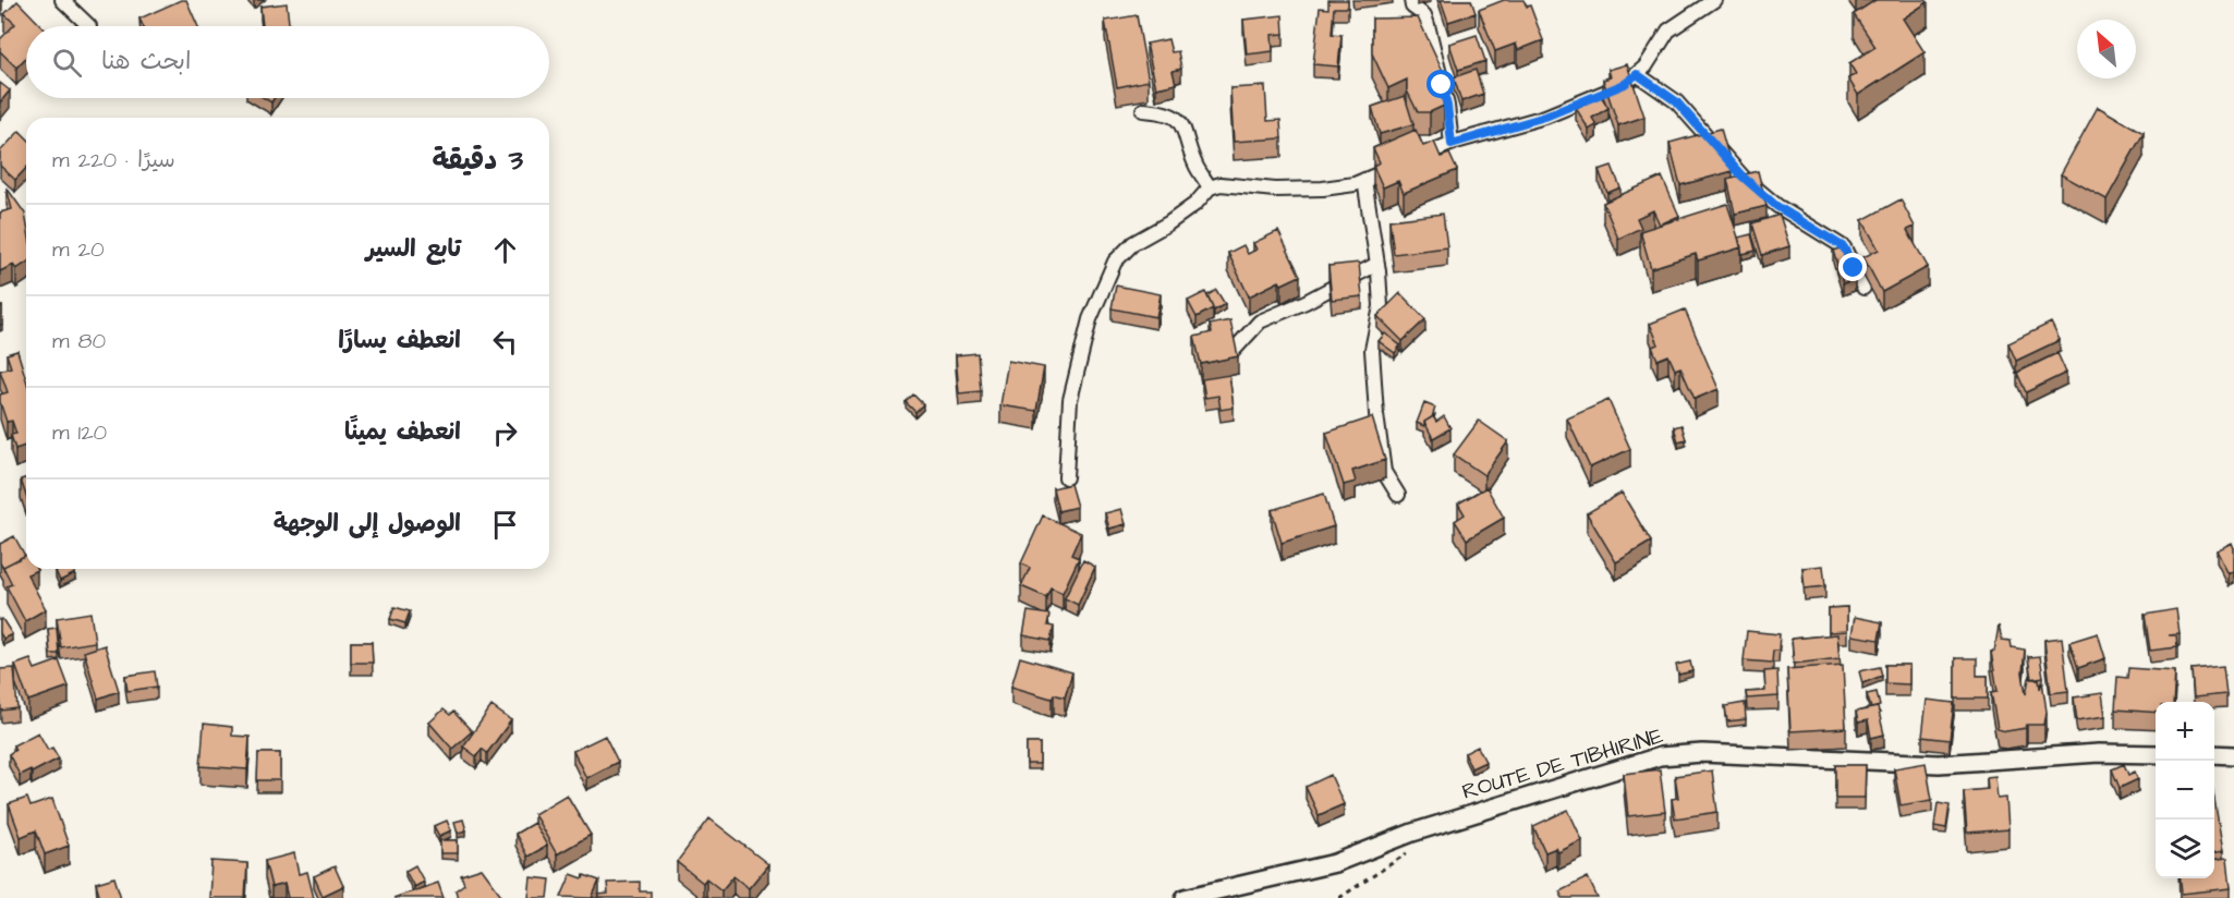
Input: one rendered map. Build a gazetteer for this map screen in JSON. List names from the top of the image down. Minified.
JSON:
{"streets":{"street":["ROUTE DE TIBHIRINE"]},"north":"top left","page":{"search":"ابحث هنا","heading":["3 دقيقة","سيرًا · 220 m"],"list":[["تابع السير","20 m"],["انعطف يسارًا","80 m"],["انعطف يمينًا","120 m"],"الوصول إلى الوجهة"],"map_buttons":["+","−"]}}
